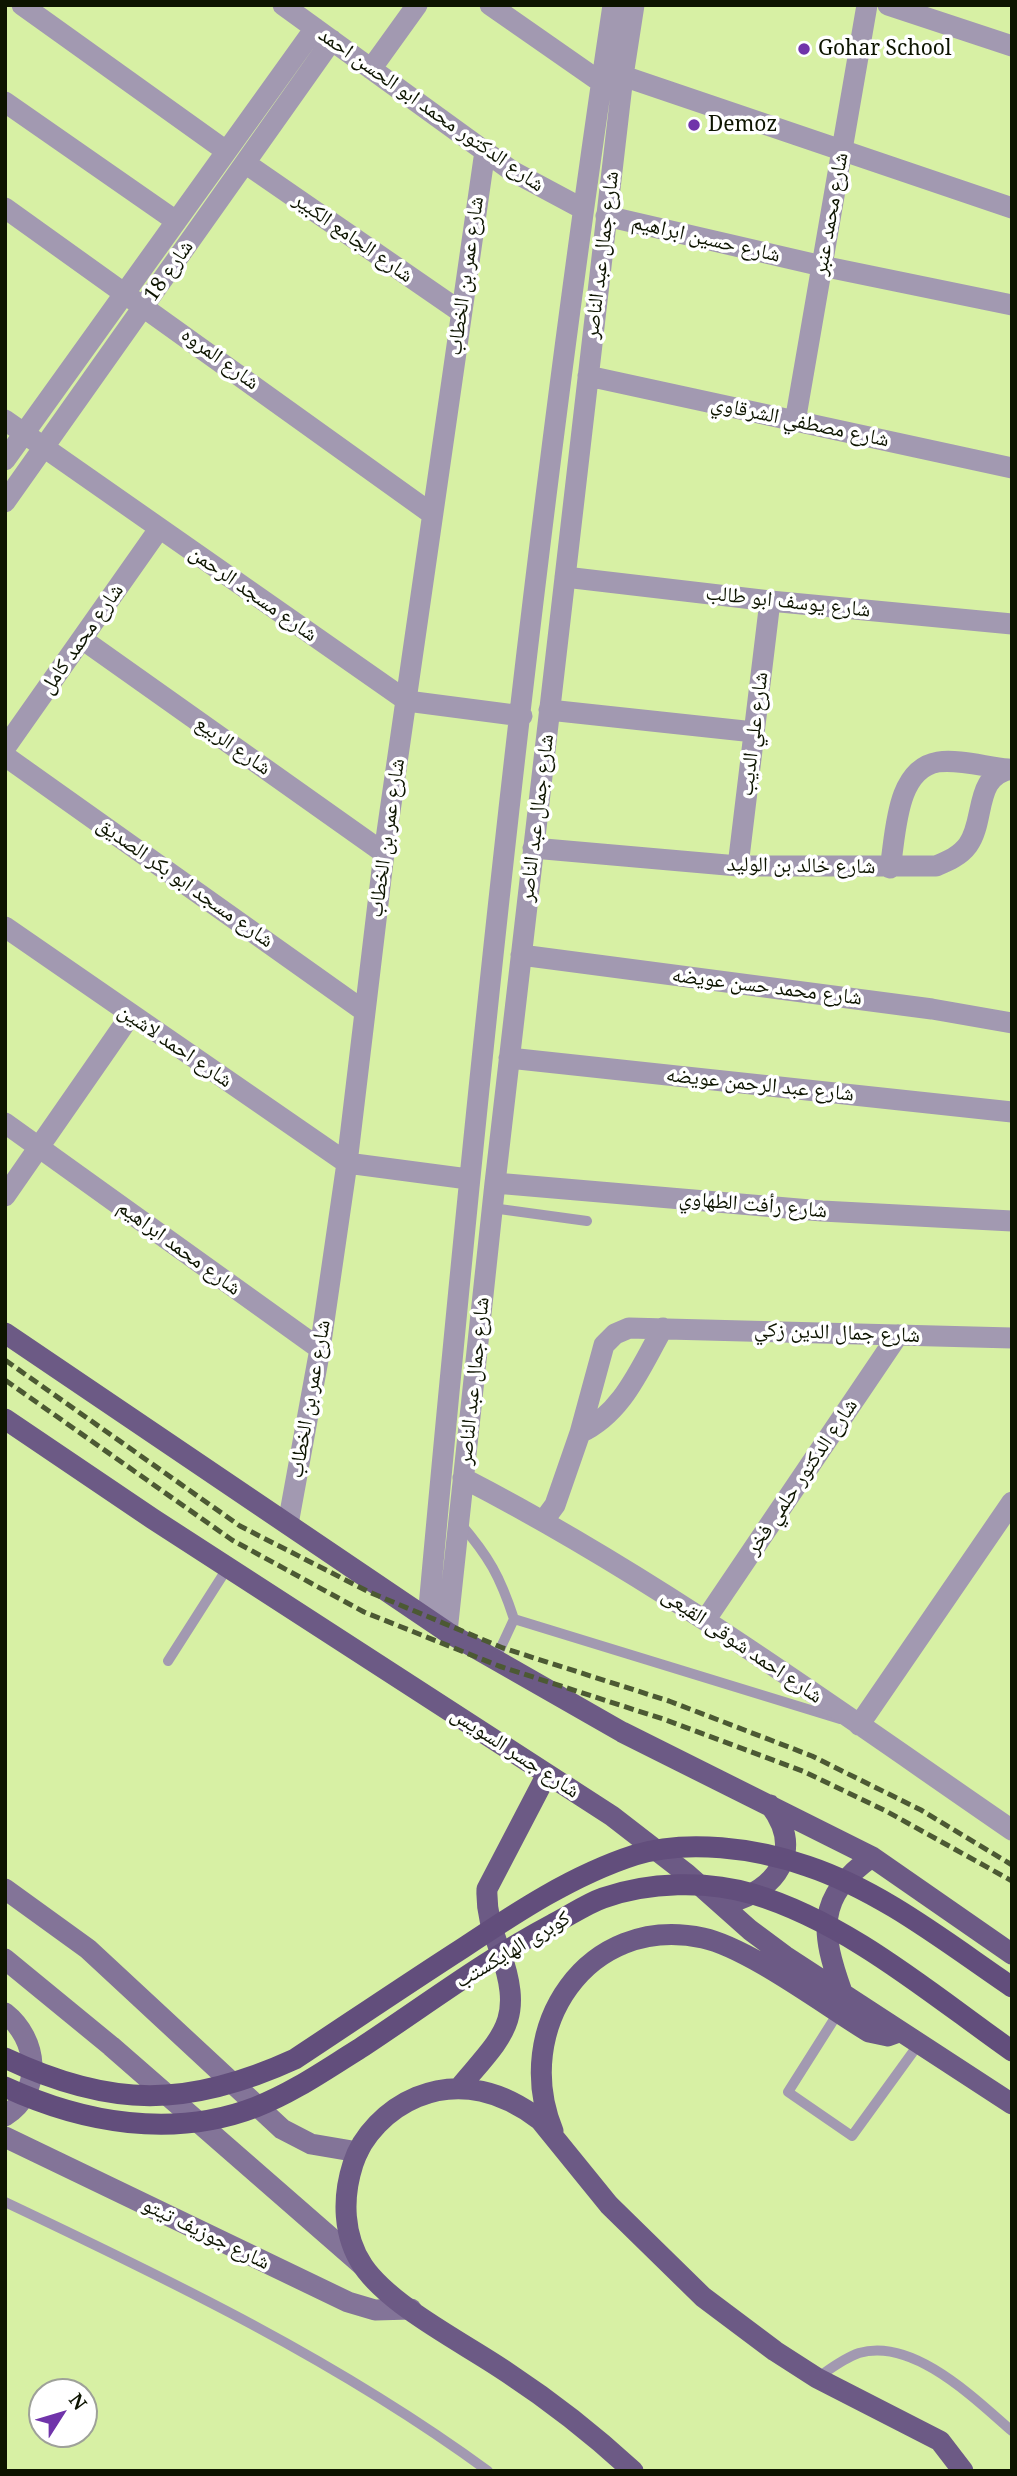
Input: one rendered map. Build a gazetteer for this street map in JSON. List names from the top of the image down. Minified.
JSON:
{"streets":{"highway":["كوبرى الهايكستب"],"main road":["شارع جسر السويس","شارع جوزيف تيتو"],"street":["شارع الدكتور محمد ابو الحسن احمد","شارع محمد عنبر","شارع الجامع الكبير","شارع حسين ابراهيم","شارع جمال عبد الناصر","شارع 18","شارع عمر بن الخطاب","شارع المروه","شارع مصطفي الشرقاوي","شارع مسجد الرحمن","شارع يوسف ابو طالب","شارع محمد كامل","شارع علي الديب","شارع الربيع","شارع خالد بن الوليد","شارع مسجد ابو بكر الصديق","شارع محمد حسن عويضه","شارع احمد لاشين","شارع عبد الرحمن عويضه","شارع رأفت الطهاوي","شارع محمد ابراهيم","شارع جمال الدين زكي","شارع الدكتور حلمي فخر","شارع احمد شوقى القيعى"]},"crossings":[["شارع الدكتور محمد ابو الحسن احمد","شارع جمال عبد الناصر"],["شارع الدكتور محمد ابو الحسن احمد","شارع 18"],["شارع الدكتور محمد ابو الحسن احمد","شارع عمر بن الخطاب"],["شارع محمد عنبر","شارع حسين ابراهيم"],["شارع محمد عنبر","شارع مصطفي الشرقاوي"],["شارع الجامع الكبير","شارع 18"],["شارع الجامع الكبير","شارع عمر بن الخطاب"],["شارع حسين ابراهيم","شارع جمال عبد الناصر"],["شارع جمال عبد الناصر","شارع مصطفي الشرقاوي"],["شارع جمال عبد الناصر","شارع مسجد الرحمن"],["شارع جمال عبد الناصر","شارع يوسف ابو طالب"],["شارع جمال عبد الناصر","شارع خالد بن الوليد"],["شارع جمال عبد الناصر","شارع محمد حسن عويضه"],["شارع جمال عبد الناصر","شارع عبد الرحمن عويضه"],["شارع جمال عبد الناصر","شارع رأفت الطهاوي"],["شارع جمال عبد الناصر","شارع احمد شوقى القيعى"],["شارع 18","شارع المروه"],["شارع 18","شارع مسجد الرحمن"],["شارع عمر بن الخطاب","شارع المروه"],["شارع عمر بن الخطاب","شارع مسجد الرحمن"],["شارع عمر بن الخطاب","شارع الربيع"],["شارع عمر بن الخطاب","شارع مسجد ابو بكر الصديق"],["شارع عمر بن الخطاب","شارع احمد لاشين"],["شارع عمر بن الخطاب","شارع محمد ابراهيم"],["شارع مسجد الرحمن","شارع محمد كامل"],["شارع يوسف ابو طالب","شارع علي الديب"],["شارع محمد كامل","شارع الربيع"],["شارع علي الديب","شارع خالد بن الوليد"],["شارع جمال الدين زكي","شارع الدكتور حلمي فخر"],["شارع جمال الدين زكي","شارع احمد شوقى القيعى"],["شارع الدكتور حلمي فخر","شارع احمد شوقى القيعى"]],"places":["Gohar School","Demoz"],"north":"top right"}
